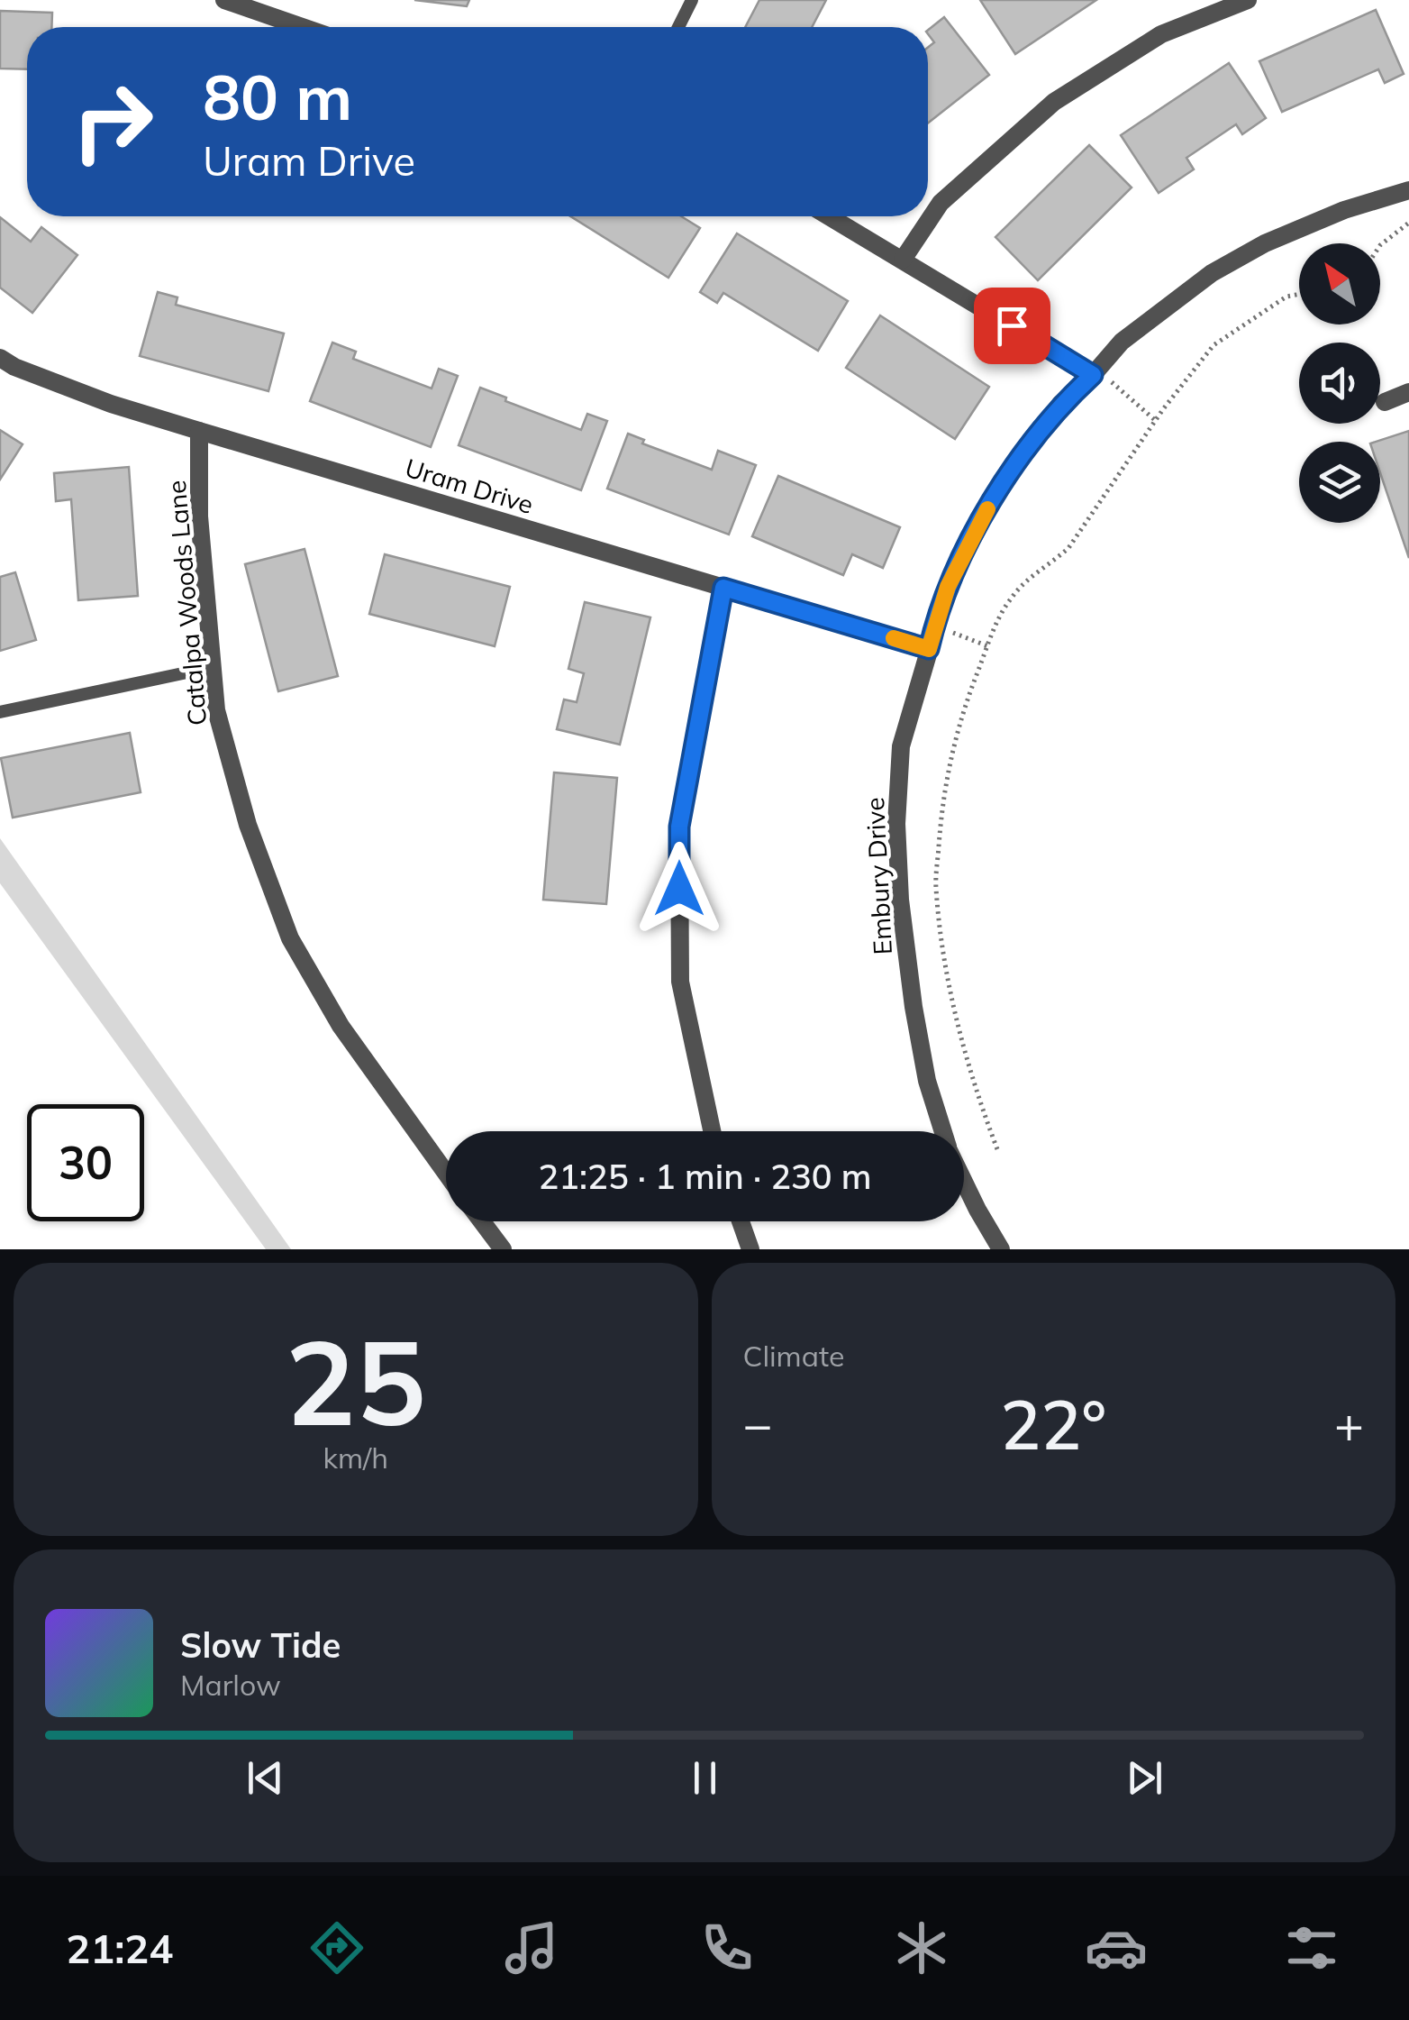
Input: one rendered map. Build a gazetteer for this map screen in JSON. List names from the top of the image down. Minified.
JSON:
{"streets":{"street":["Uram Drive","Catalpa Woods Lane","Embury Drive"]},"crossings":[["Uram Drive","Catalpa Woods Lane"],["Uram Drive","Embury Drive"]],"north":"top left","page":{"turn":["80 m","Uram Drive"],"limit":"30","trip":"21:25 · 1 min · 230 m","tile":[["25","km/h"],"Climate"],"heat":["−","22°","+"],"song":["Slow Tide","Marlow"],"tabs":"21:24"}}
